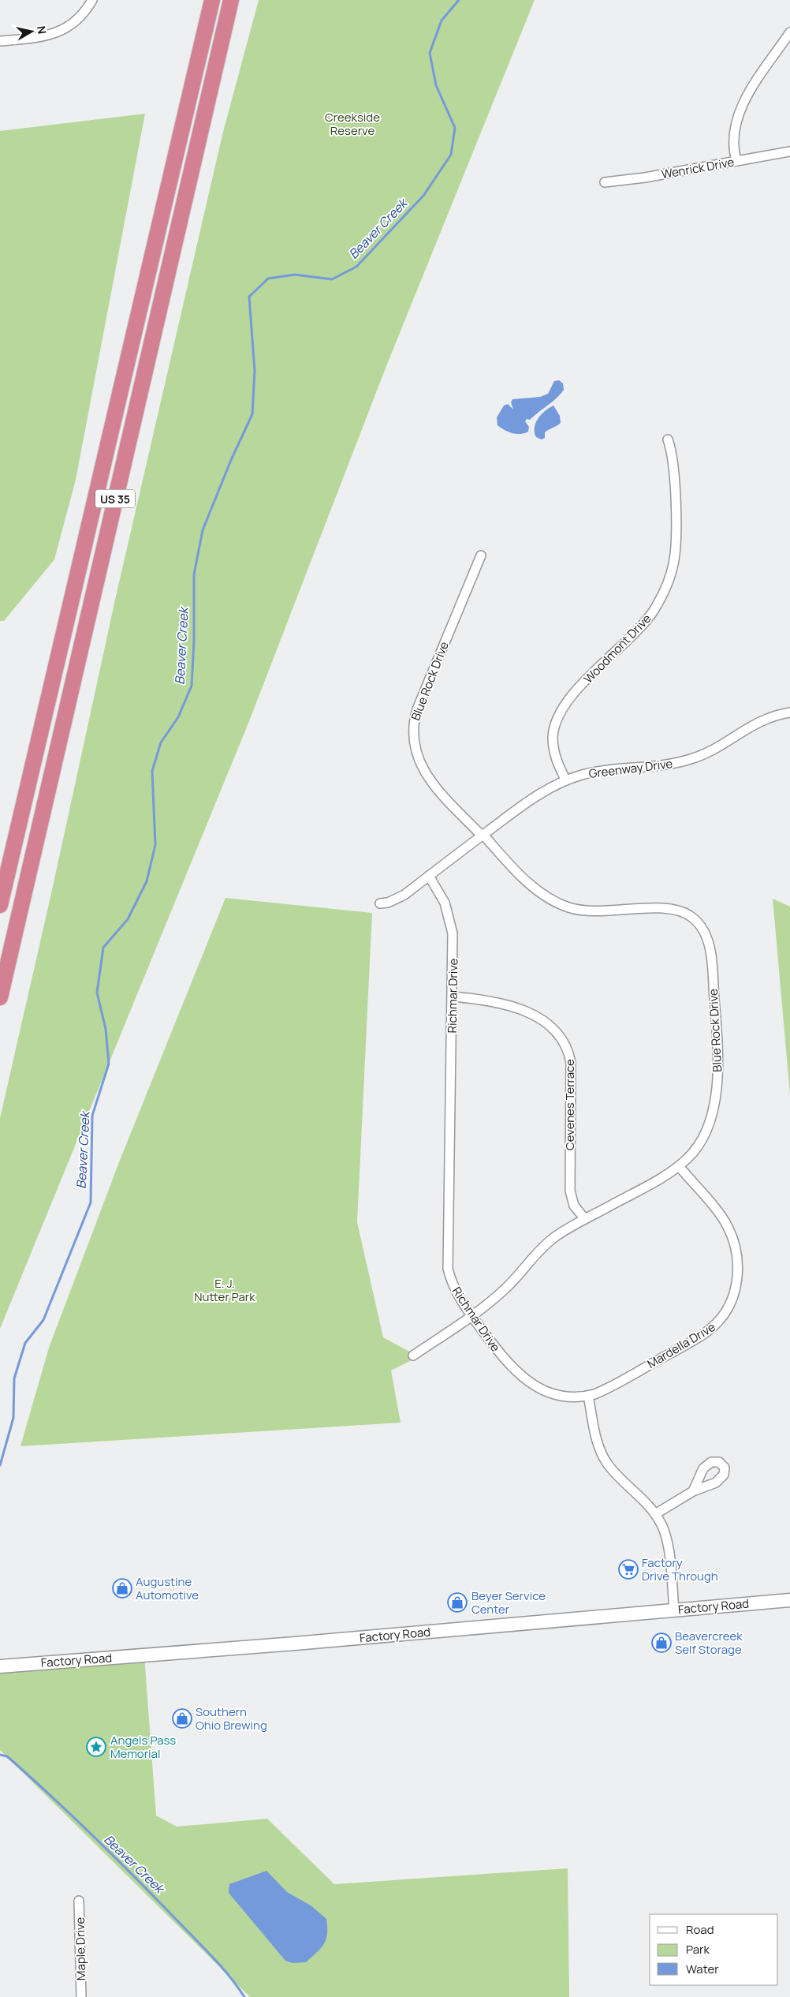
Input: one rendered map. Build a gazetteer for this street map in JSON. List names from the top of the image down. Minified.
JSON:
{"streets":{"highway":["US 35"],"street":["Wenrick Drive","Woodmont Drive","Blue Rock Drive","Greenway Drive","Richmar Drive","Cevenes Terrace","Mardella Drive","Factory Road","Maple Drive"]},"crossings":[["Woodmont Drive","Greenway Drive"],["Blue Rock Drive","Greenway Drive"],["Blue Rock Drive","Richmar Drive"],["Blue Rock Drive","Cevenes Terrace"],["Blue Rock Drive","Mardella Drive"],["Greenway Drive","Richmar Drive"],["Richmar Drive","Cevenes Terrace"],["Richmar Drive","Mardella Drive"]],"water":["Beaver Creek"],"parks":["Creekside Reserve","E. J. Nutter Park"],"places":{"supermarket":["Factory Drive Through"],"shop":["Augustine Automotive","Beyer Service Center","Beavercreek Self Storage","Southern Ohio Brewing"],"place":["Angels Pass Memorial"]},"legend":["Road","Park","Water"],"north":"right"}
